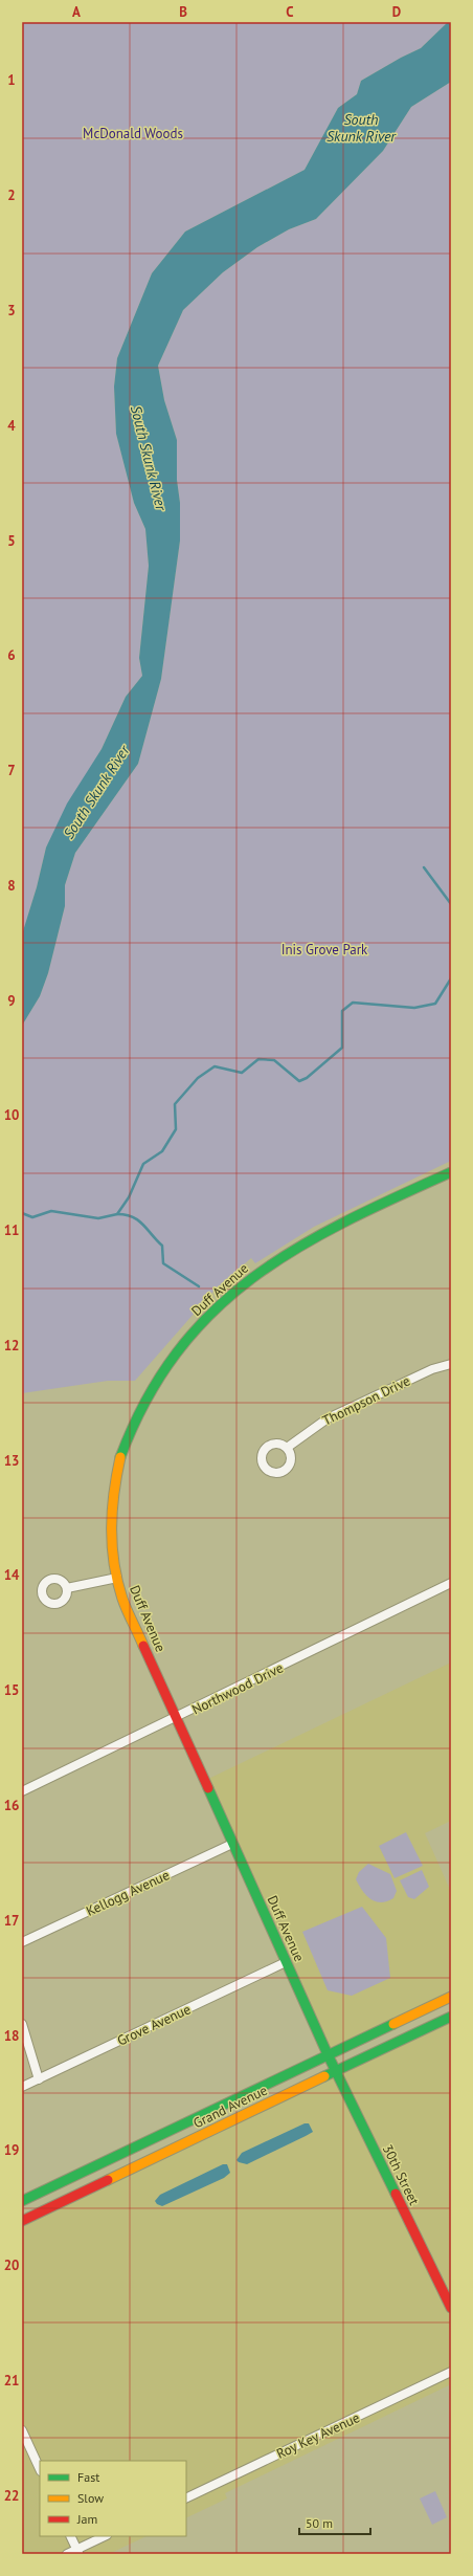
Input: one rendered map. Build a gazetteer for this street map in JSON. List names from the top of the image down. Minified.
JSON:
{"streets":{"main road":["Duff Avenue","Grand Avenue","30th Street"],"street":["Thompson Drive","Northwood Drive","Kellogg Avenue","Grove Avenue","Roy Key Avenue"]},"crossings":[["Duff Avenue","Northwood Drive"],["Duff Avenue","Kellogg Avenue"],["Duff Avenue","Grove Avenue"],["Duff Avenue","Grand Avenue"],["Duff Avenue","30th Street"],["Grand Avenue","30th Street"]],"water":["South Skunk River"],"parks":["McDonald Woods","Inis Grove Park"],"legend":["Fast","Slow","Jam"],"scale_bar":"50 m","grid":{"columns":["A","B","C","D"],"rows":["1","2","3","4","5","6","7","8","9","10","11","12","13","14","15","16","17","18","19","20","21","22"]}}
